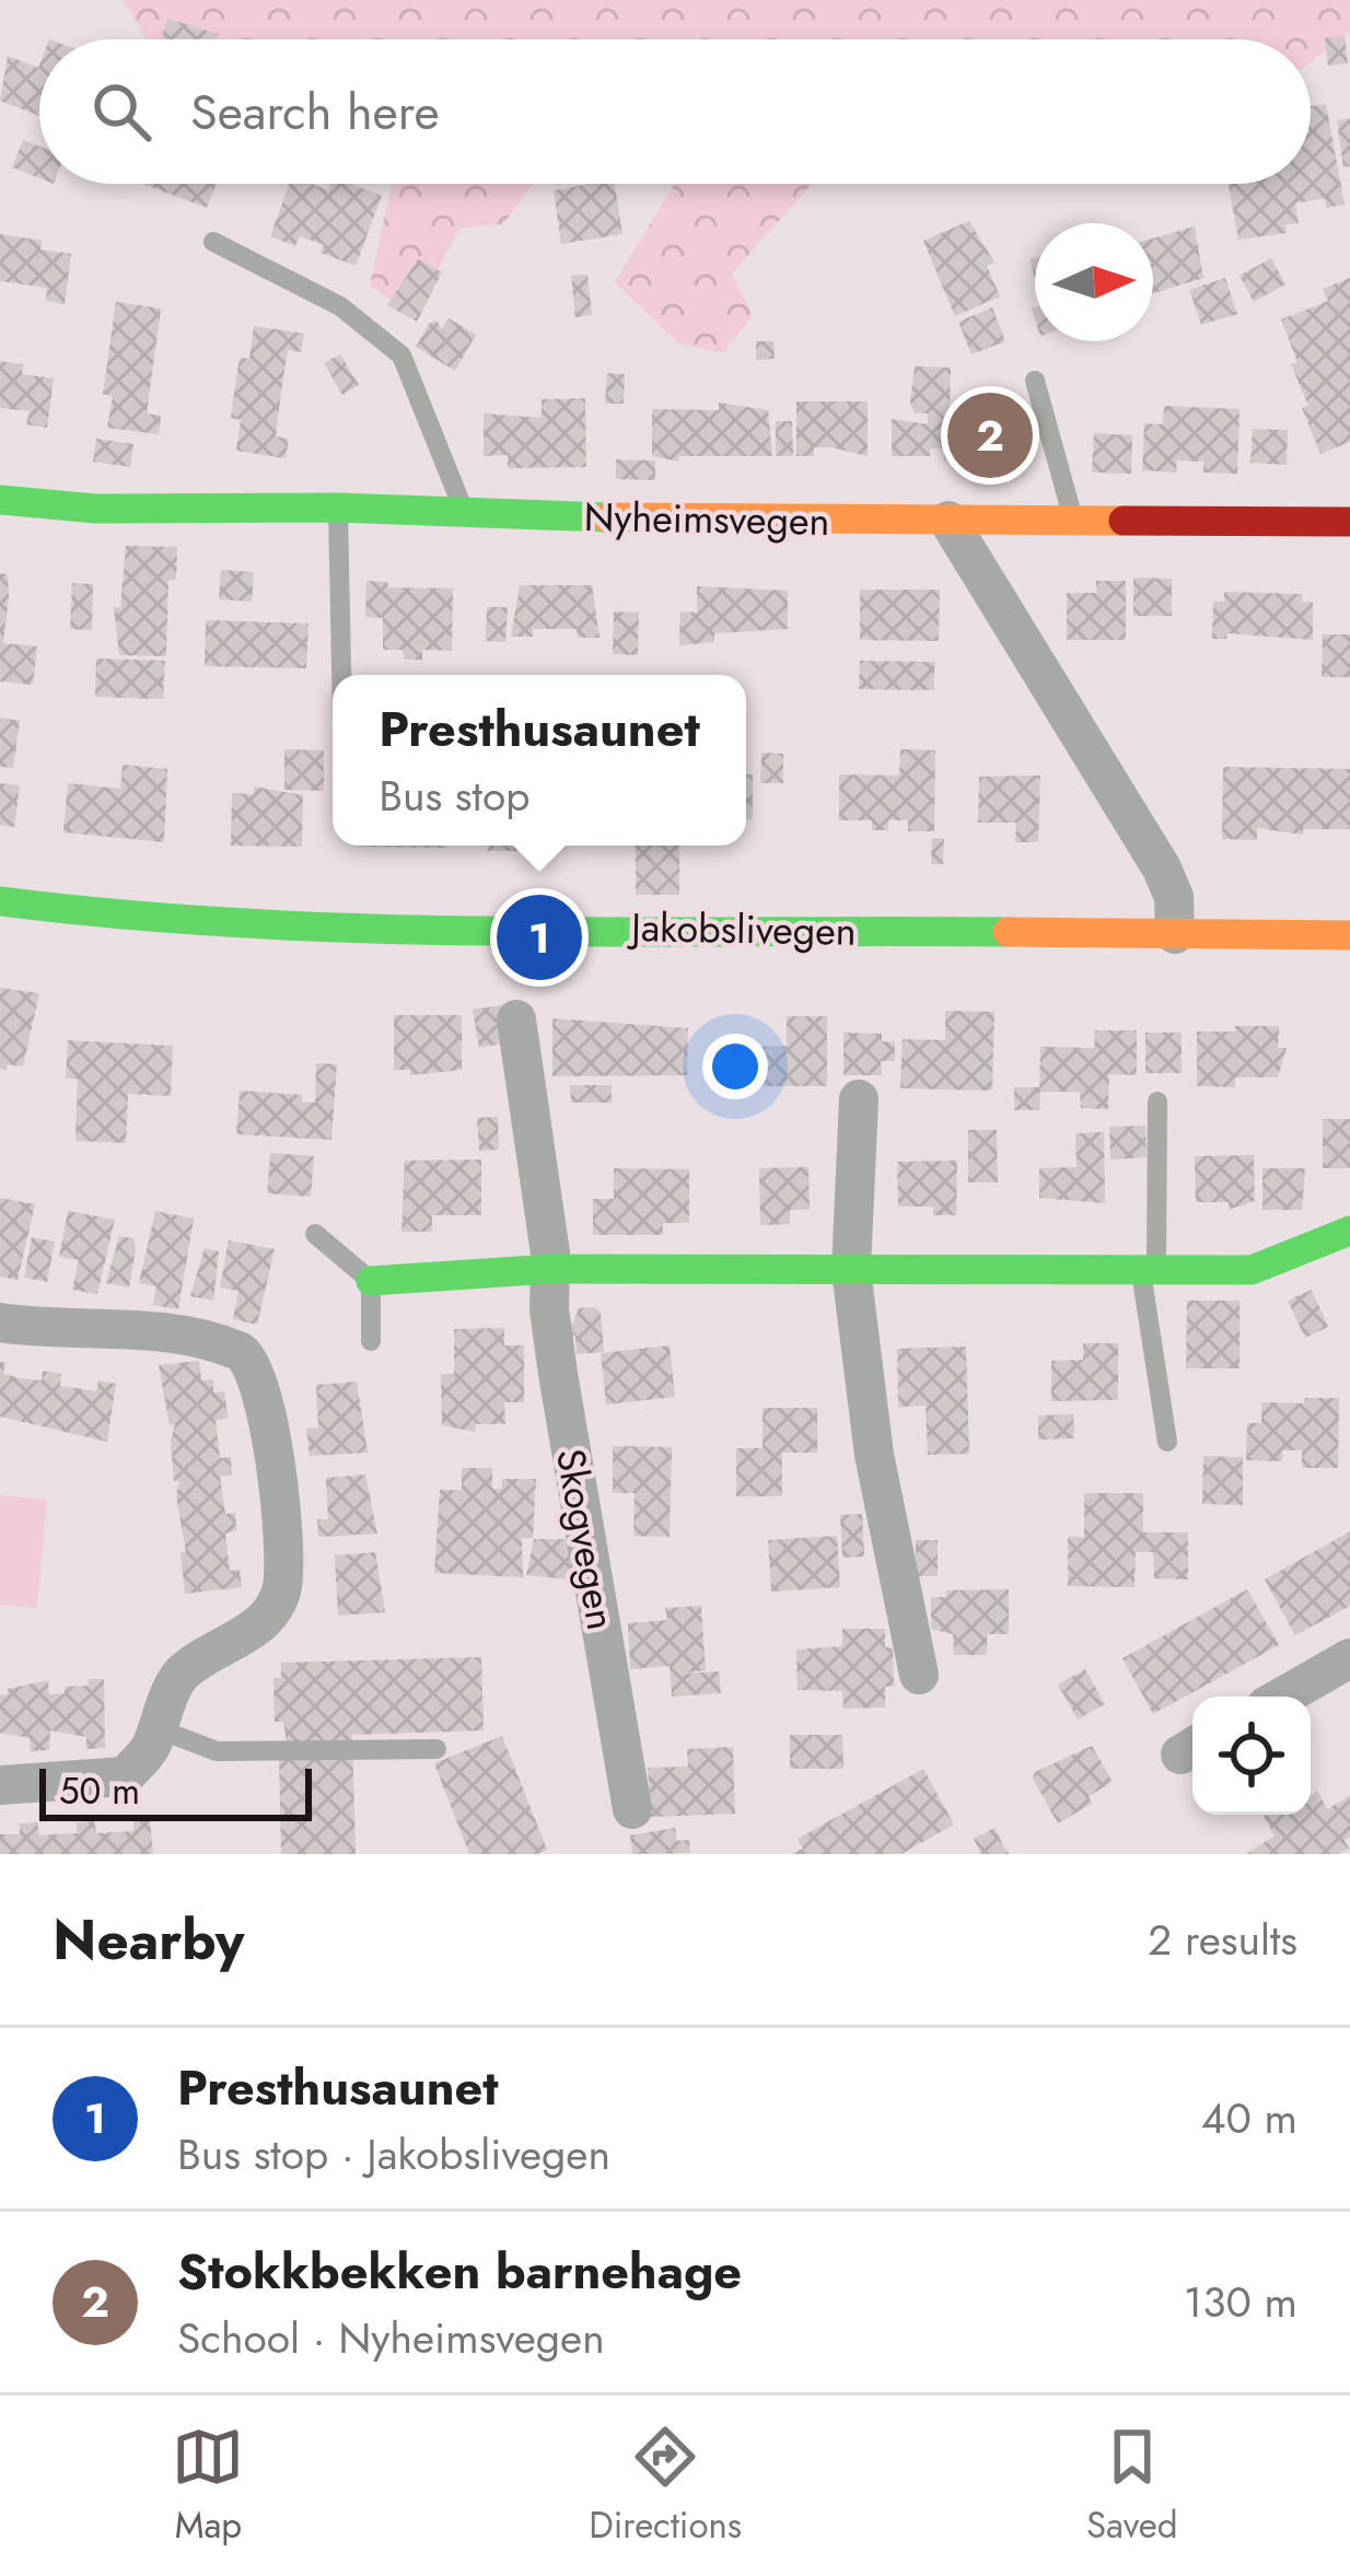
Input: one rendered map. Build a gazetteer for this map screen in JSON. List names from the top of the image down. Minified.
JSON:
{"streets":{"street":["Nyheimsvegen","Jakobslivegen","Skogvegen"]},"scale_bar":"50 m","north":"right","page":{"search":"Search here","pins":["2","1"],"popup":["Presthusaunet","Bus stop"],"scale":"50 m","heading":["Nearby","2 results"],"list":[{"mark":"1","name":"Presthusaunet","note":"Bus stop · Jakobslivegen","value":"40 m"},{"mark":"2","name":"Stokkbekken barnehage","note":"School · Nyheimsvegen","value":"130 m"}],"nav":["Map","Directions","Saved"]}}
